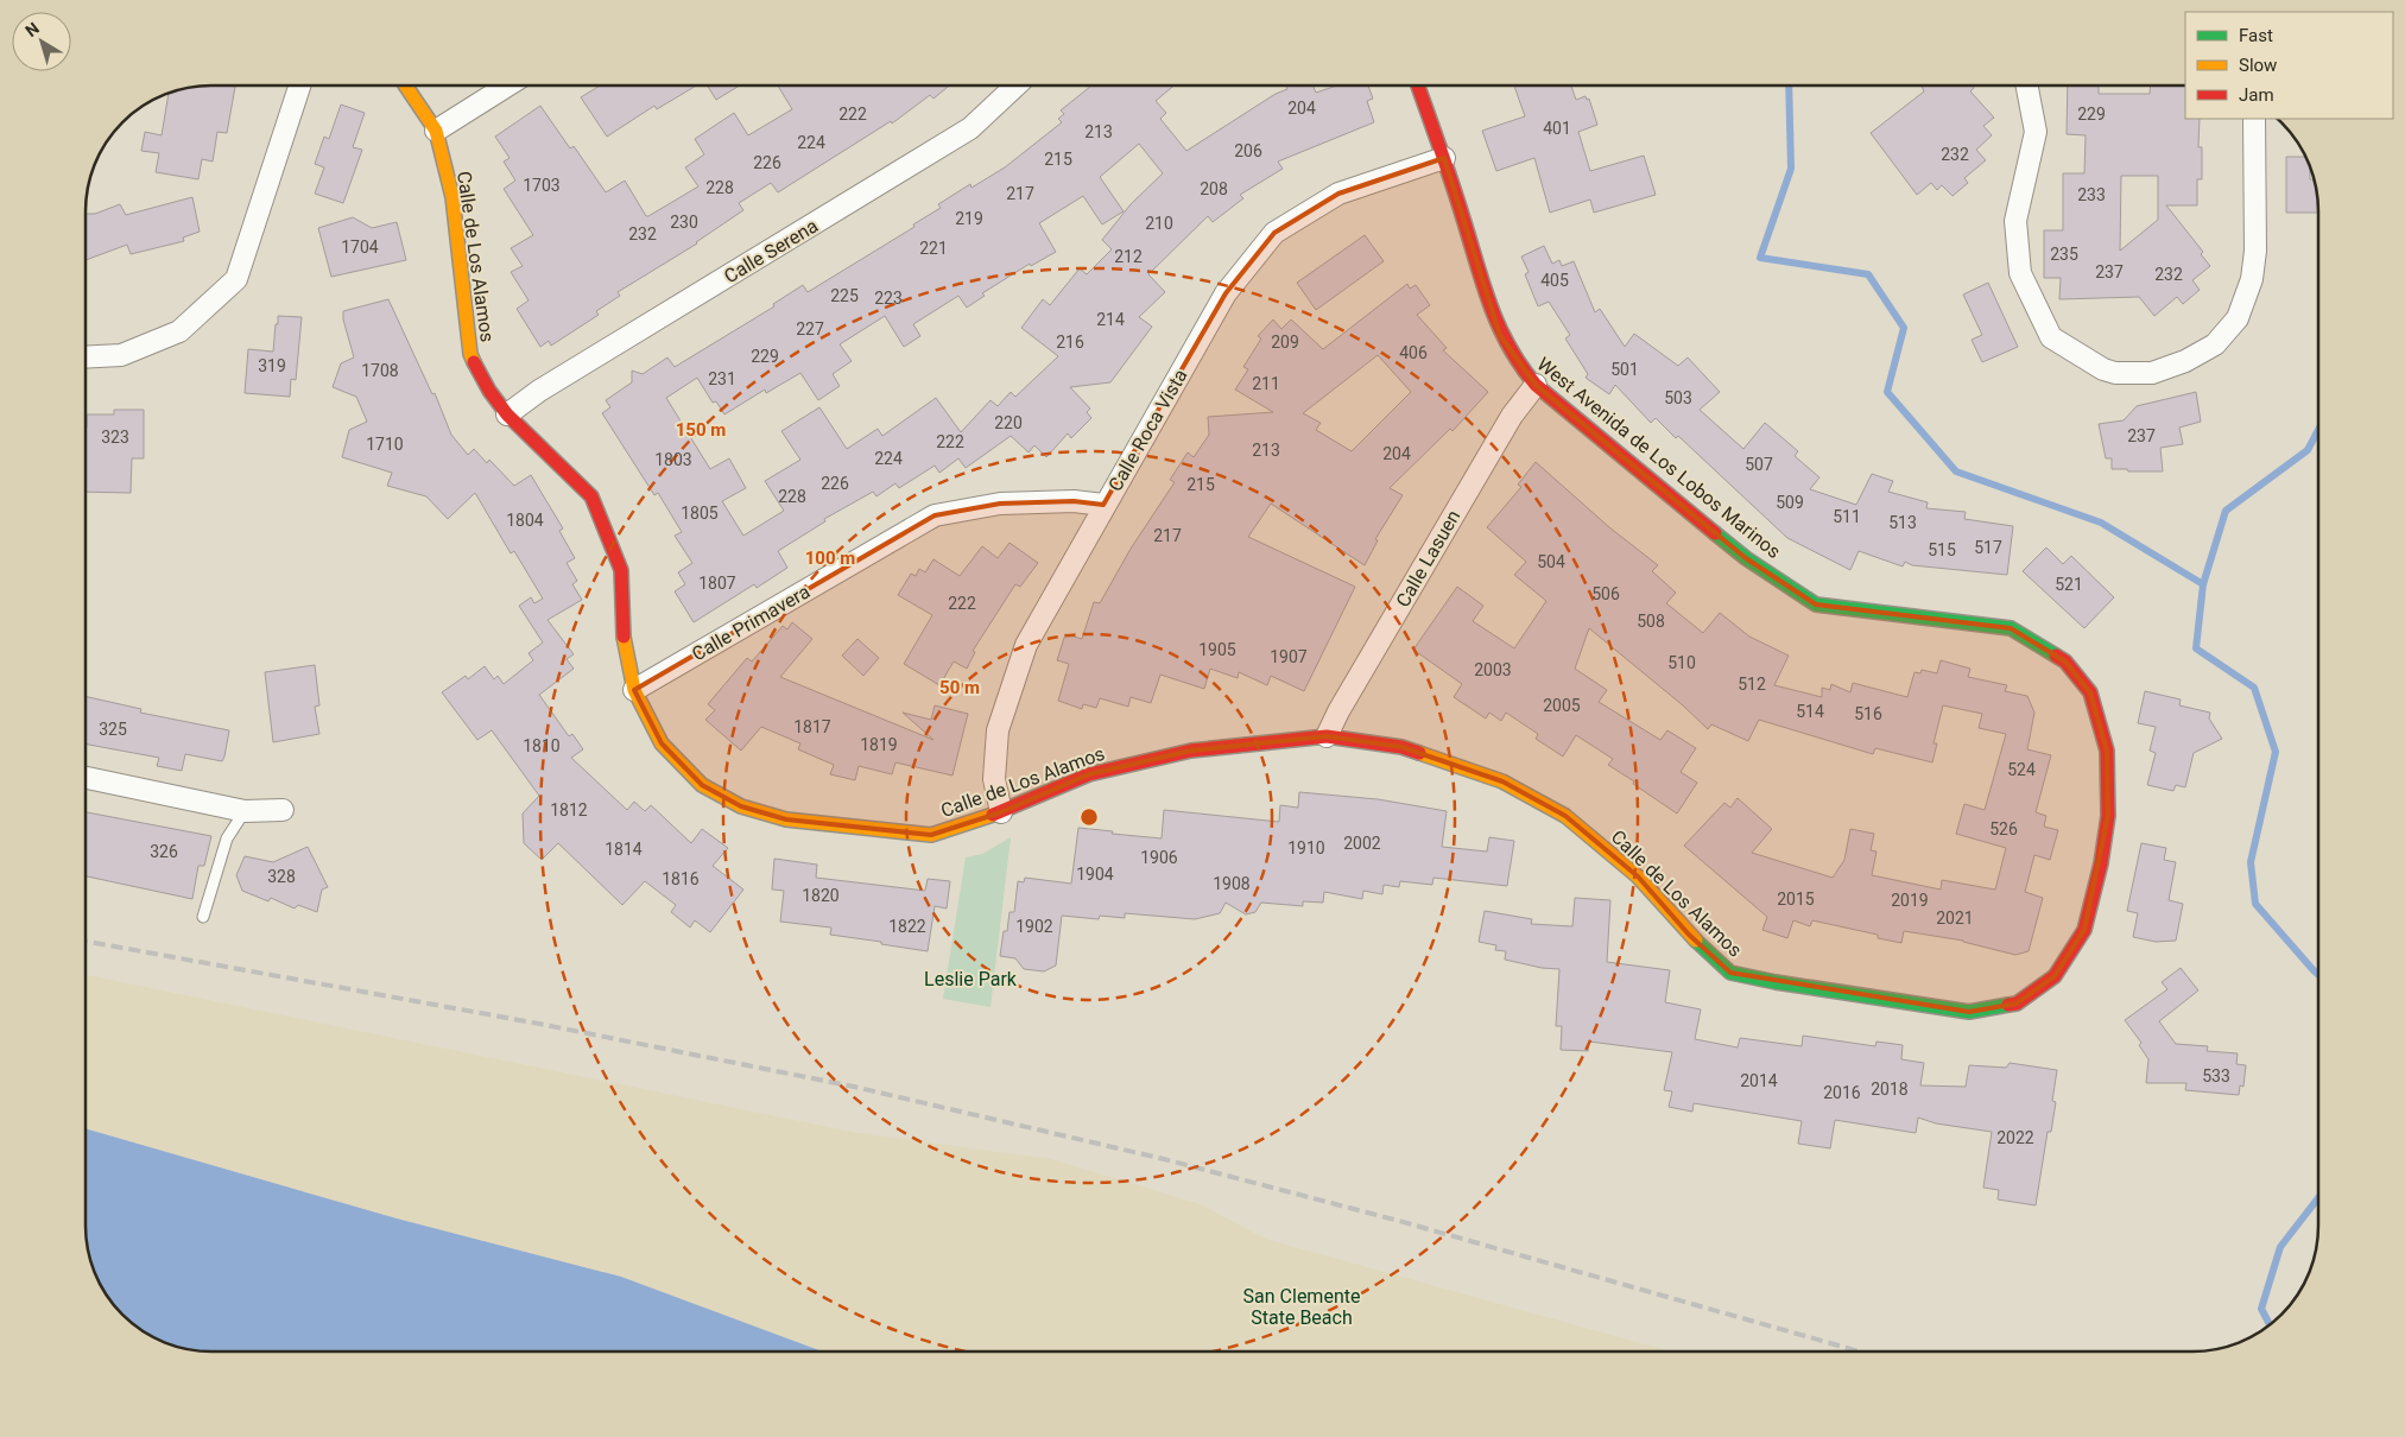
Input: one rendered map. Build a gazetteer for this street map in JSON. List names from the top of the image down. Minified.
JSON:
{"streets":{"street":["Calle Serena","Calle de Los Alamos","Calle Roca Vista","West Avenida de Los Lobos Marinos","Calle Lasuen","Calle Primavera"]},"crossings":[["Calle Serena","Calle de Los Alamos"],["Calle de Los Alamos","Calle Roca Vista"],["Calle de Los Alamos","West Avenida de Los Lobos Marinos"],["Calle de Los Alamos","Calle Lasuen"],["Calle de Los Alamos","Calle Primavera"],["Calle Roca Vista","West Avenida de Los Lobos Marinos"],["Calle Roca Vista","Calle Primavera"],["West Avenida de Los Lobos Marinos","Calle Lasuen"]],"parks":["Leslie Park","San Clemente State Beach"],"house_numbers":["204","222","229","401","213","224","206","232","215","226","1703","228","208","217","233","219","230","210","232","1704","221","235","212","237","232","405","225","223","214","227","216","209","406","229","319","501","1708","231","211","503","220","237","323","222","1710","213","204","224","1803","507","226","215","228","509","1805","511","1804","513","217","517","515","504","1807","521","506","222","508","1905","1907","510","2003","512","2005","514","516","1817","325","1819","1810","524","1812","526","2002","1910","1814","326","1906","1904","328","1816","1908","1820","2015","2019","2021","1822","1902","533","2014","2018","2016","2022"],"legend":["Fast","Slow","Jam"],"north":"top left","rings":["150 m","100 m","50 m"]}
